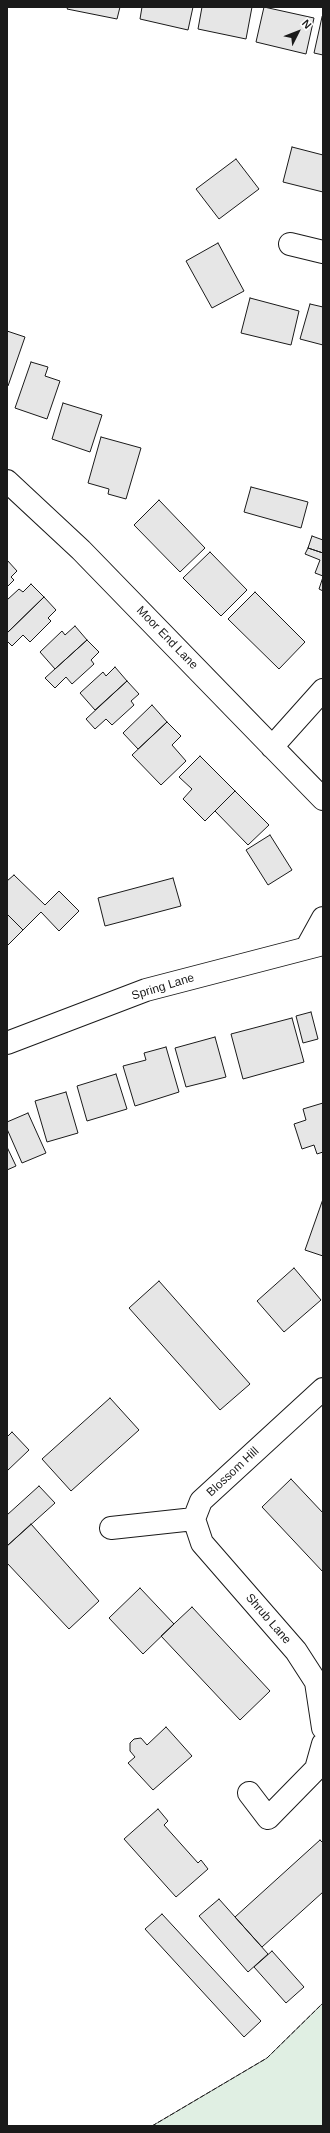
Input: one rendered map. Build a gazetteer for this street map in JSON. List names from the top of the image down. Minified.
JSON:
{"streets":{"street":["Moor End Lane","Spring Lane","Blossom Hill","Shrub Lane"]},"crossings":[["Blossom Hill","Shrub Lane"]],"north":"top right"}
